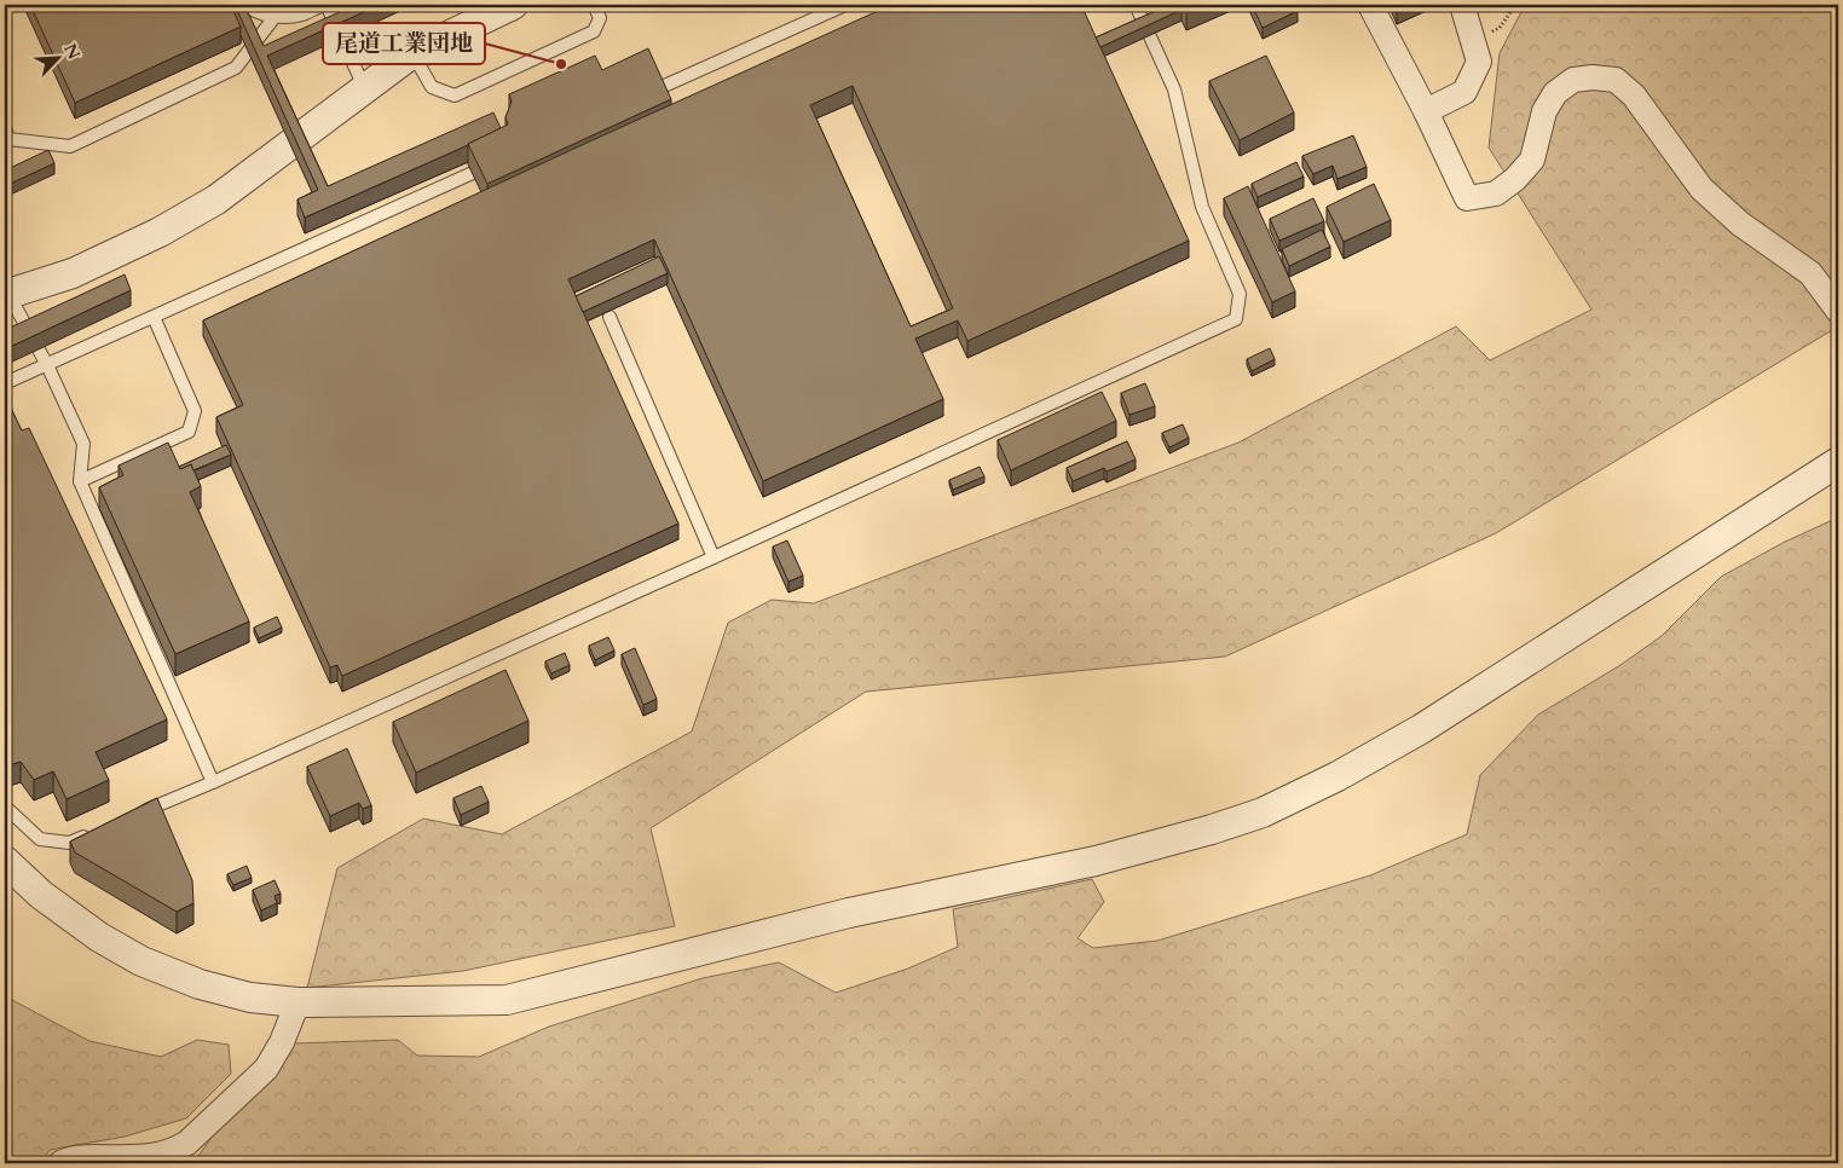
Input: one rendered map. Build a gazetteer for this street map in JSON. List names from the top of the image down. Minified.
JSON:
{"places":["尾道工業団地"],"north":"top right"}
